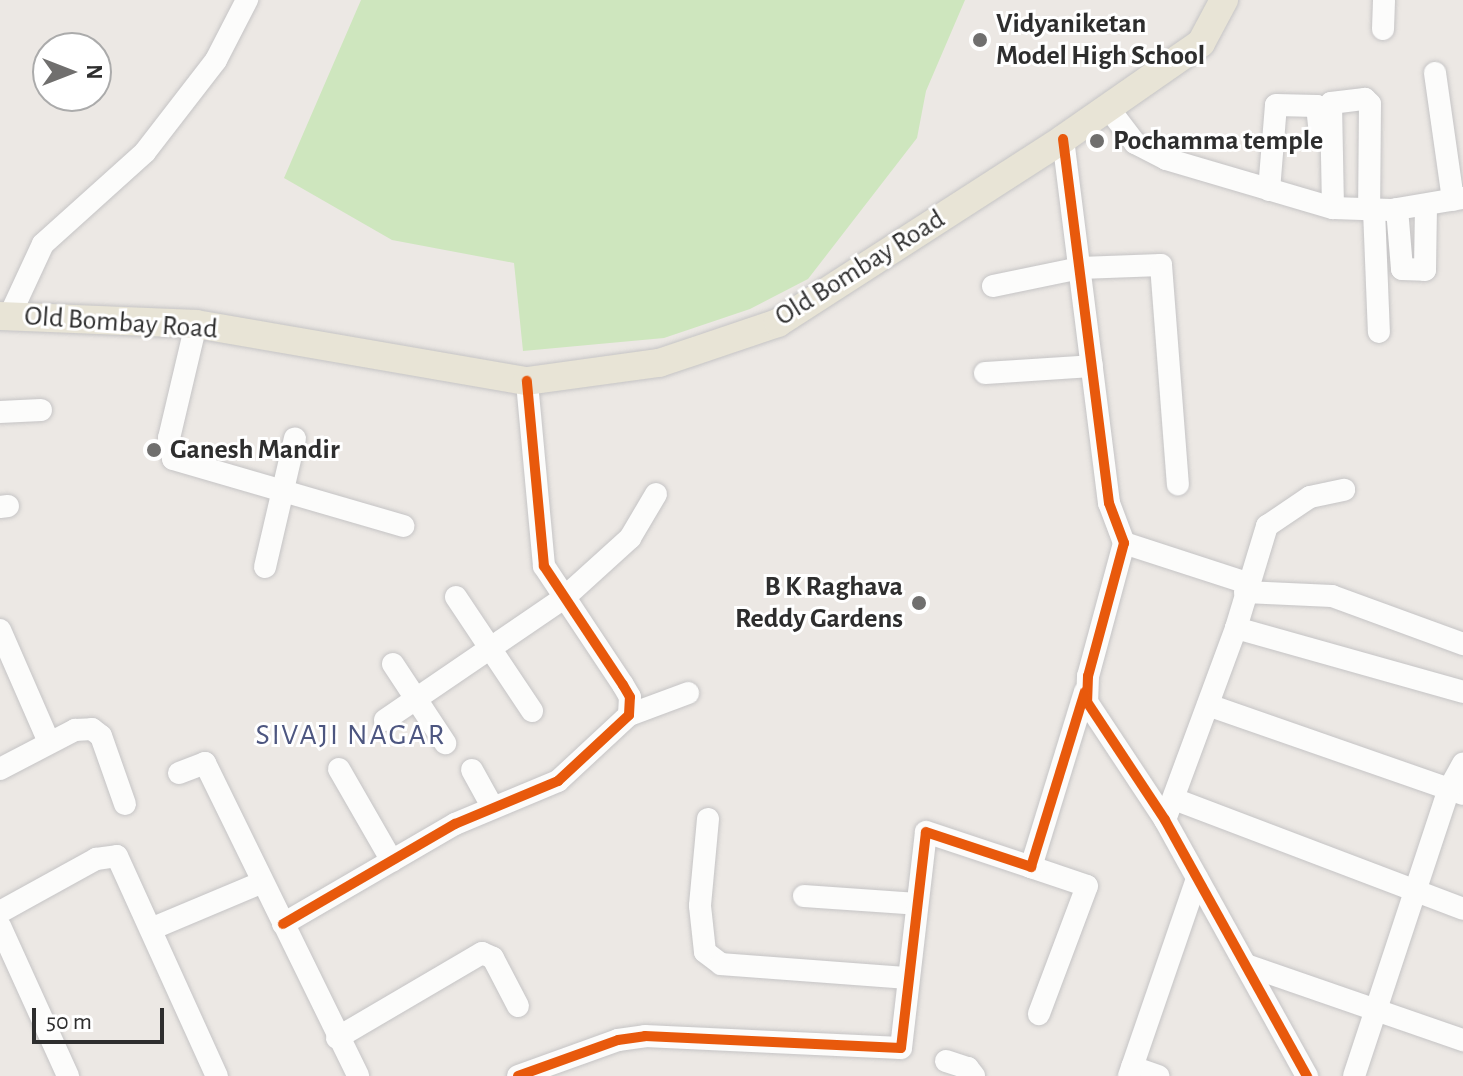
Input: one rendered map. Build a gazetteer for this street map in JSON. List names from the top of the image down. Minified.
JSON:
{"streets":{"main road":["Old Bombay Road"]},"districts":["SIVAJI NAGAR"],"places":["Vidyaniketan Model High School","Pochamma temple","Ganesh Mandir","B K Raghava Reddy Gardens"],"scale_bar":"50 m","north":"right"}
